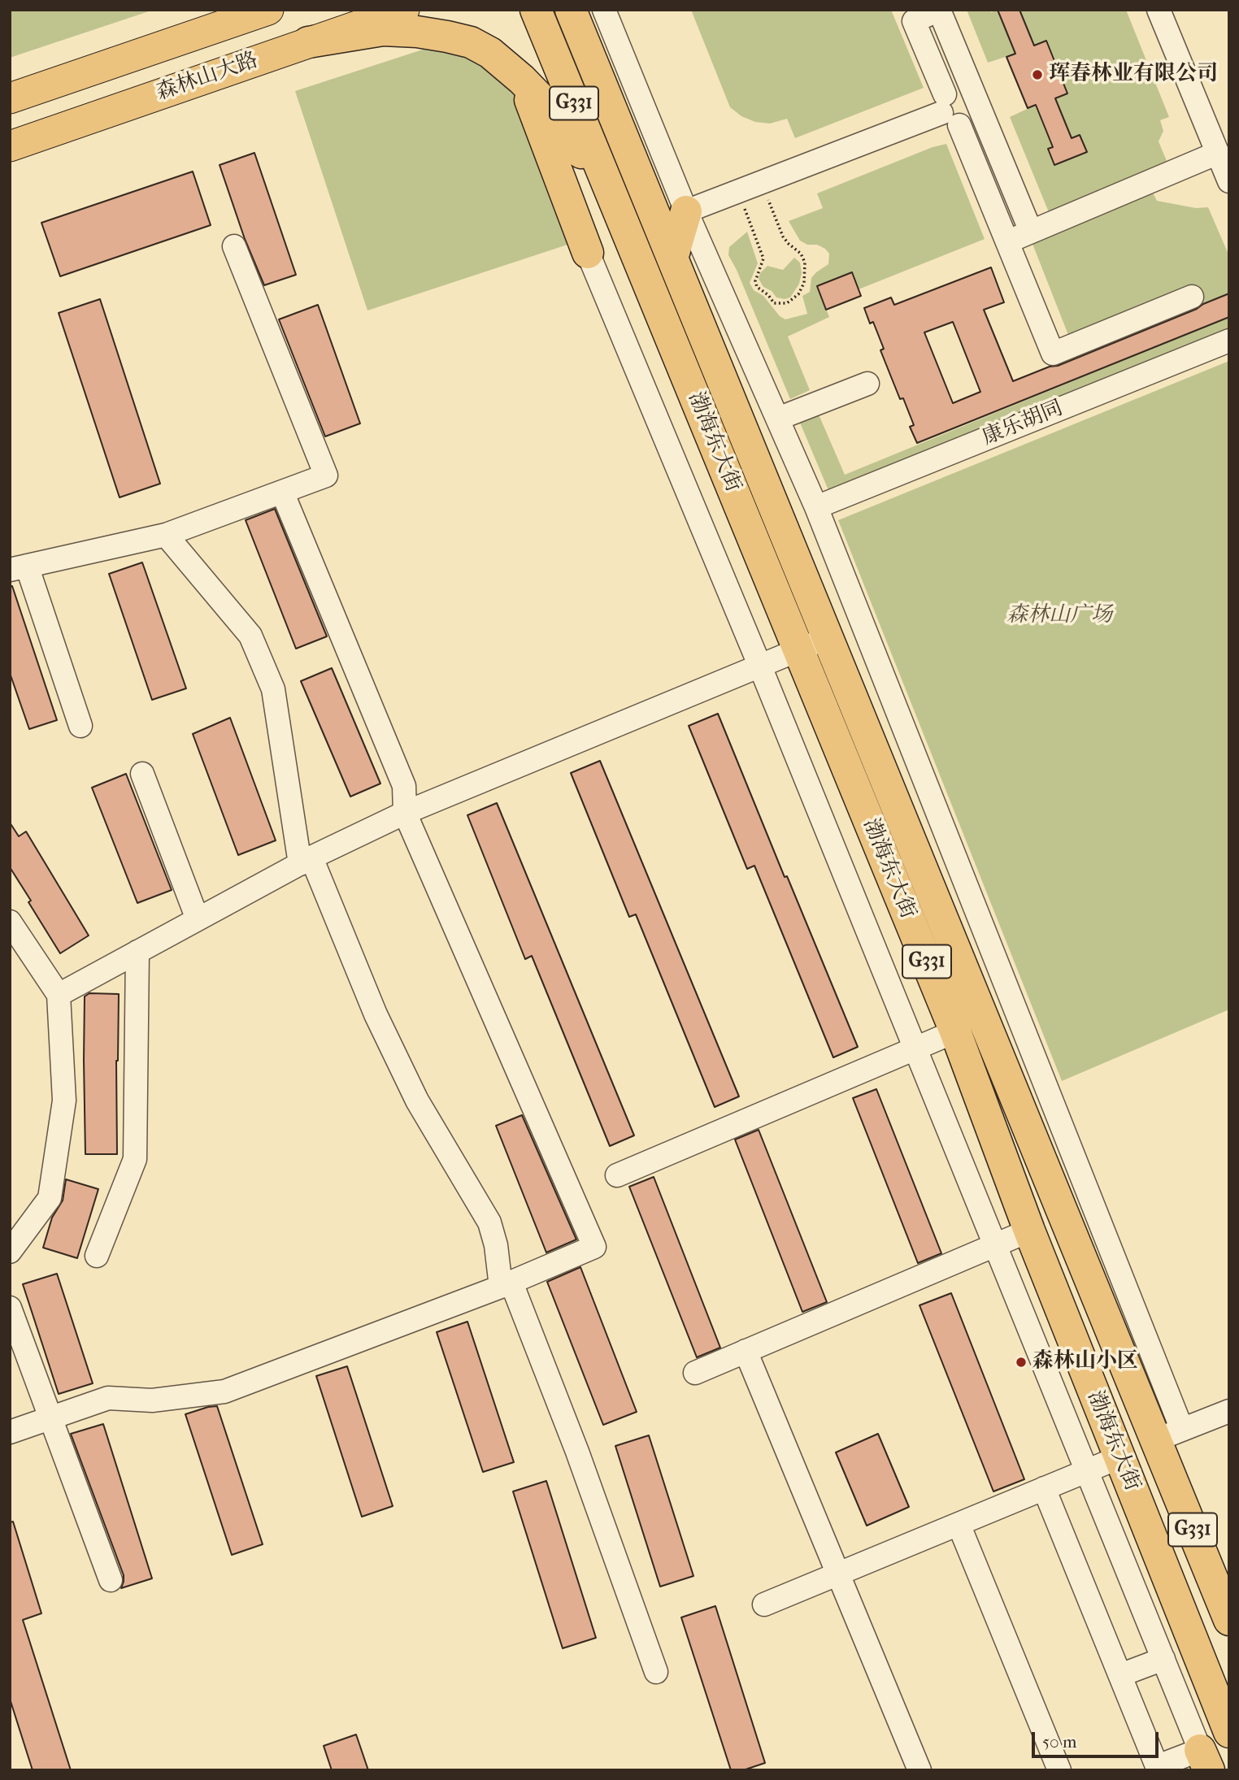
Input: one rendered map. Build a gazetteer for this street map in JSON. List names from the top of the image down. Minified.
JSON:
{"streets":{"highway":["G331","渤海东大街"],"main road":["森林山大路"],"street":["康乐胡同"]},"crossings":[["康乐胡同","渤海东大街"]],"parks":["森林山广场"],"places":["珲春林业有限公司","森林山小区"],"scale_bar":"50 m"}
